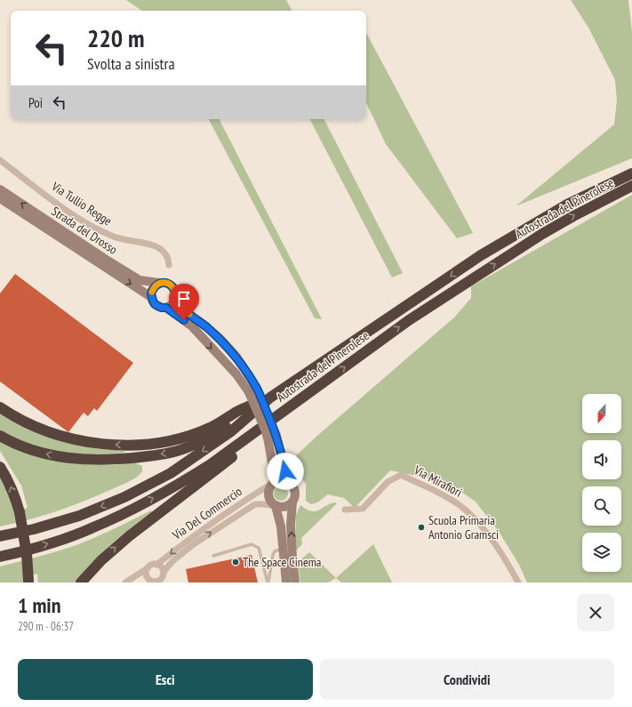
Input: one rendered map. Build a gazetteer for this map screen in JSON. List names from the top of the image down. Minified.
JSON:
{"streets":{"highway":["Autostrada del Pinerolese"],"street":["Via Tullio Regge","Strada del Drosso","Via Mirafiori","Via Del Commercio"]},"places":["Scuola Primaria Antonio Gramsci","The Space Cinema"],"north":"bottom","page":{"turn":["220 m","Svolta a sinistra"],"then":"Poi","heading":["1 min","290 m · 06:37"],"buttons":["Esci","Condividi"]}}
